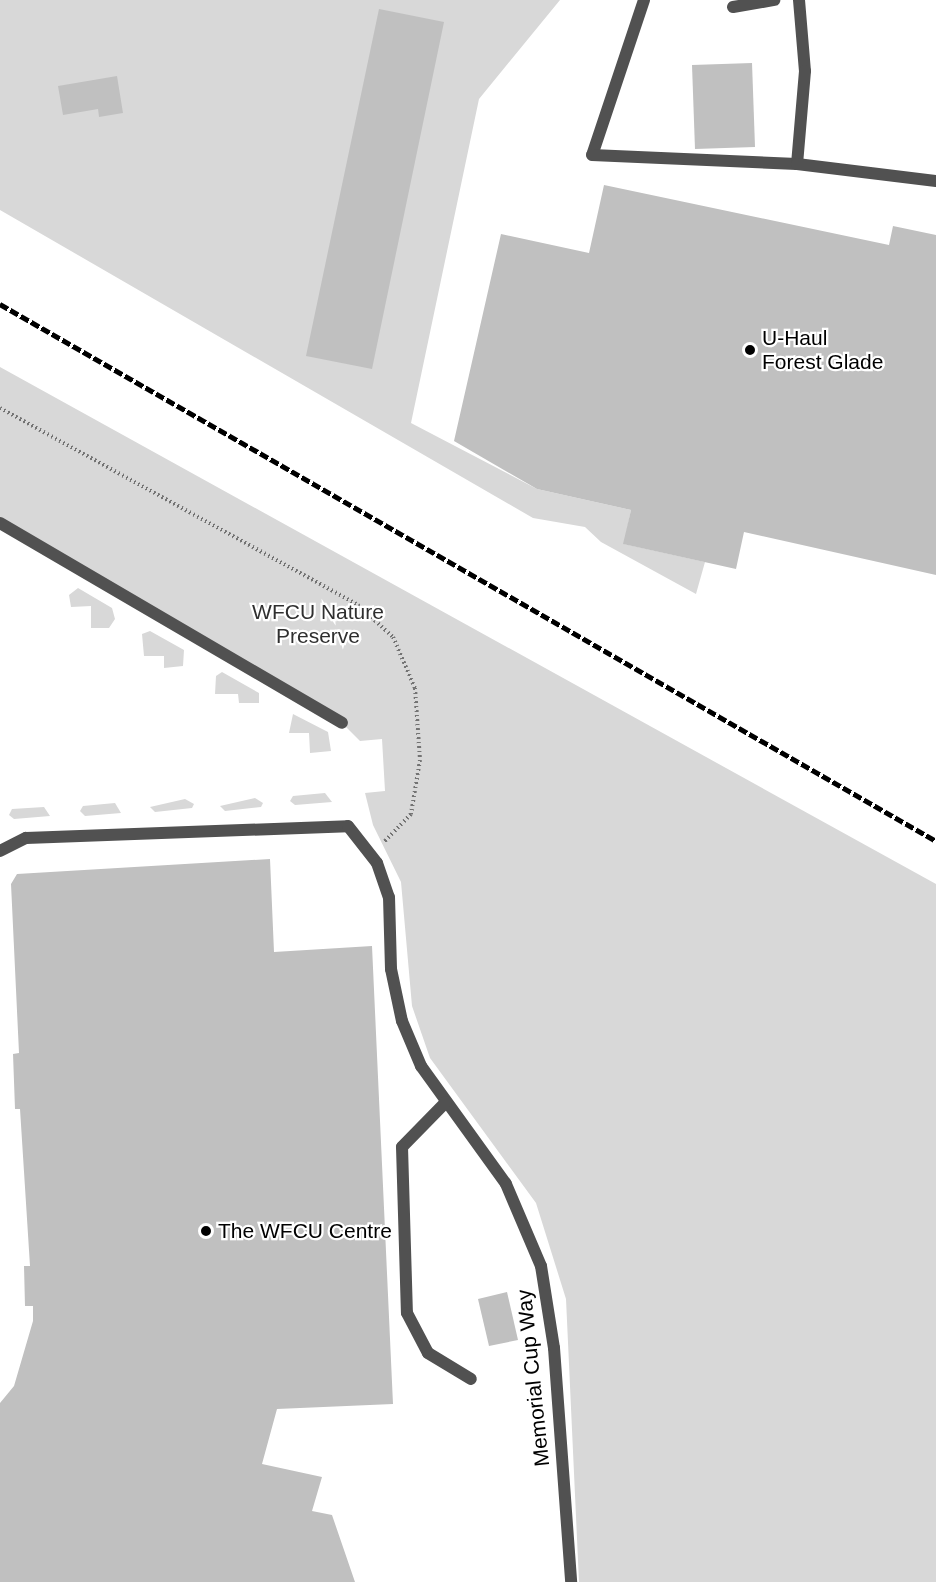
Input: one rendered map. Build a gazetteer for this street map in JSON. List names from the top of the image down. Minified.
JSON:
{"streets":{"street":["Memorial Cup Way"]},"parks":["WFCU Nature Preserve"],"places":["U-Haul Forest Glade","The WFCU Centre"]}
